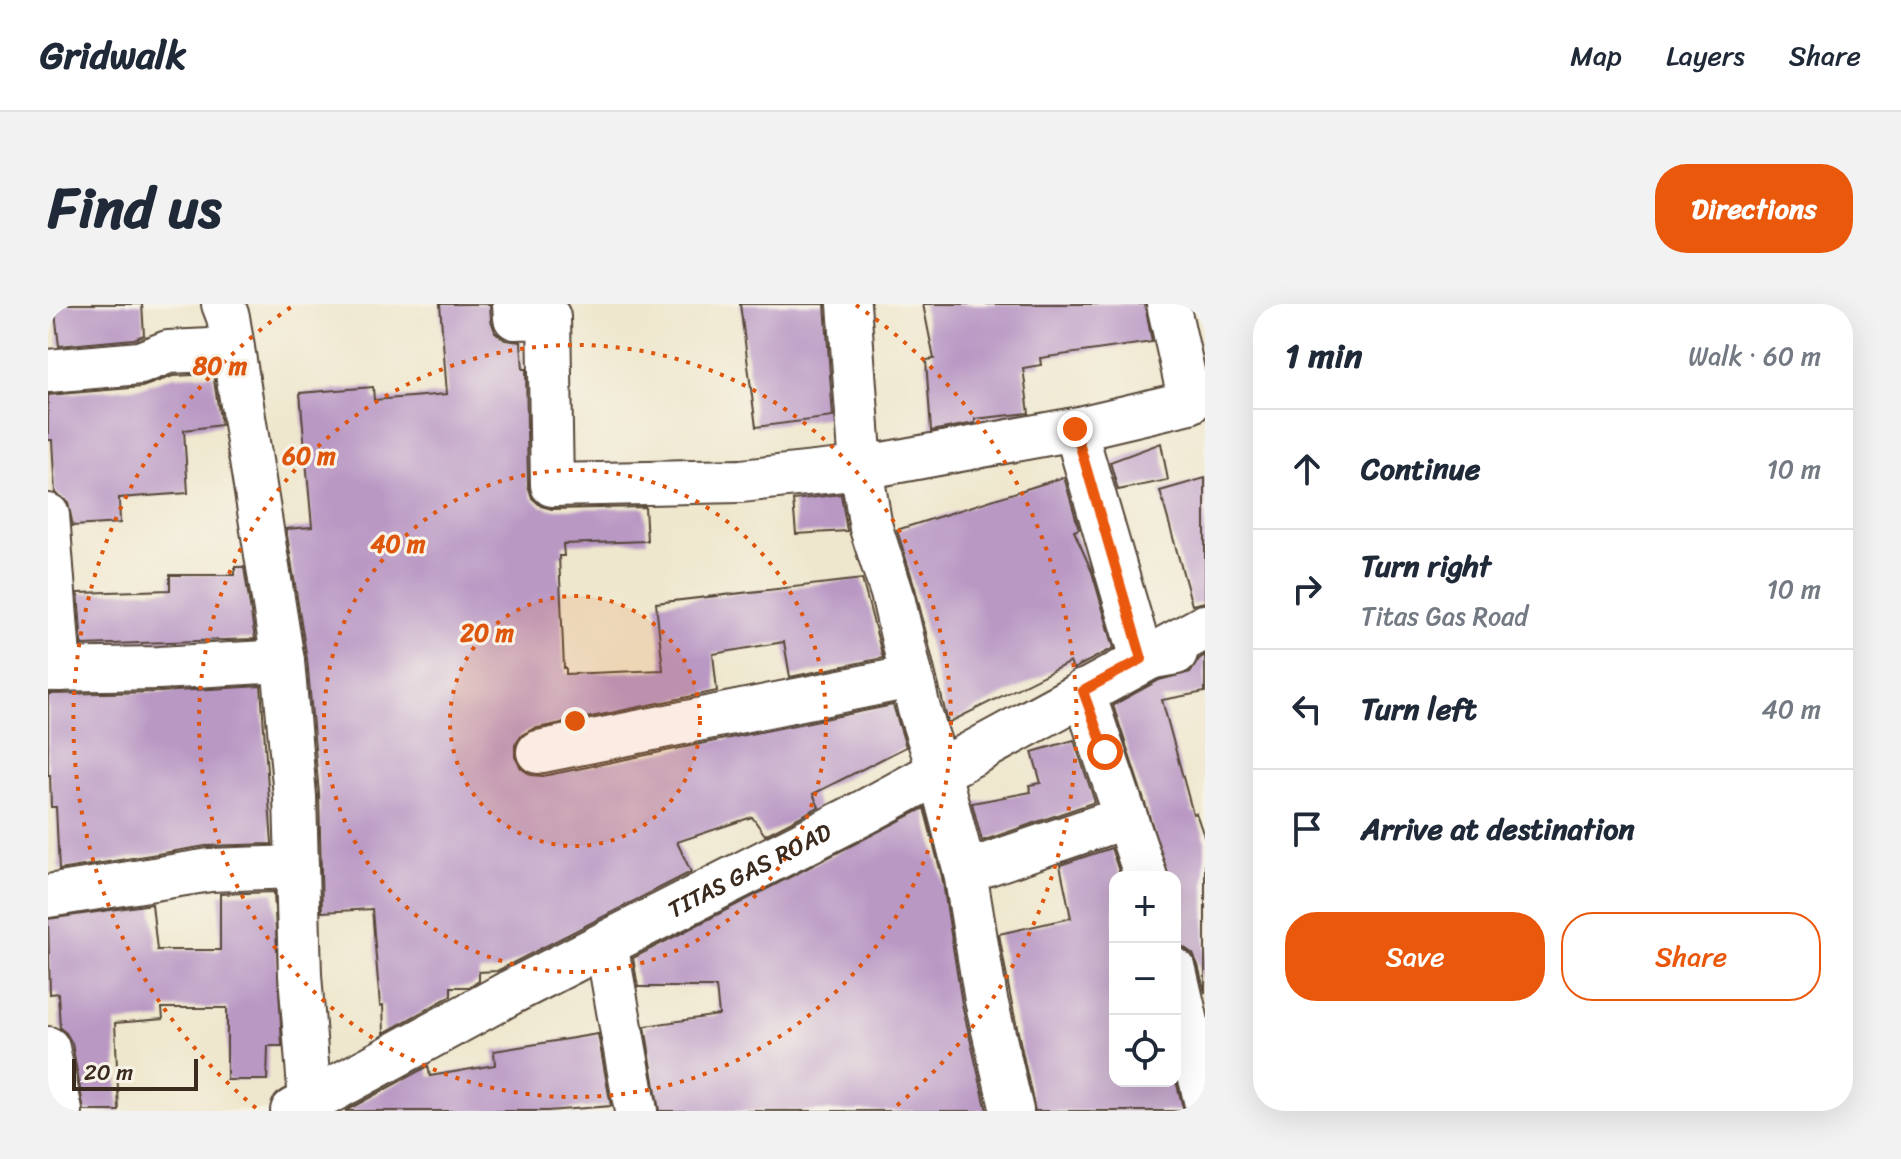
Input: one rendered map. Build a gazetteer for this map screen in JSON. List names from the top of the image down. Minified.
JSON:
{"streets":{"street":["TITAS GAS ROAD"]},"scale_bar":"20 m","page":{"header":"Gridwalk","nav":["Map","Layers","Share"],"title":"Find us","buttons":["Directions",["Save","Share"]],"heading":["1 min","Walk · 60 m"],"list":[["Continue","10 m"],["Turn right","Titas Gas Road","10 m"],["Turn left","40 m"],"Arrive at destination"],"map_buttons":["+","−"],"scale":"20 m"},"rings":["80 m","60 m","40 m","20 m"]}
